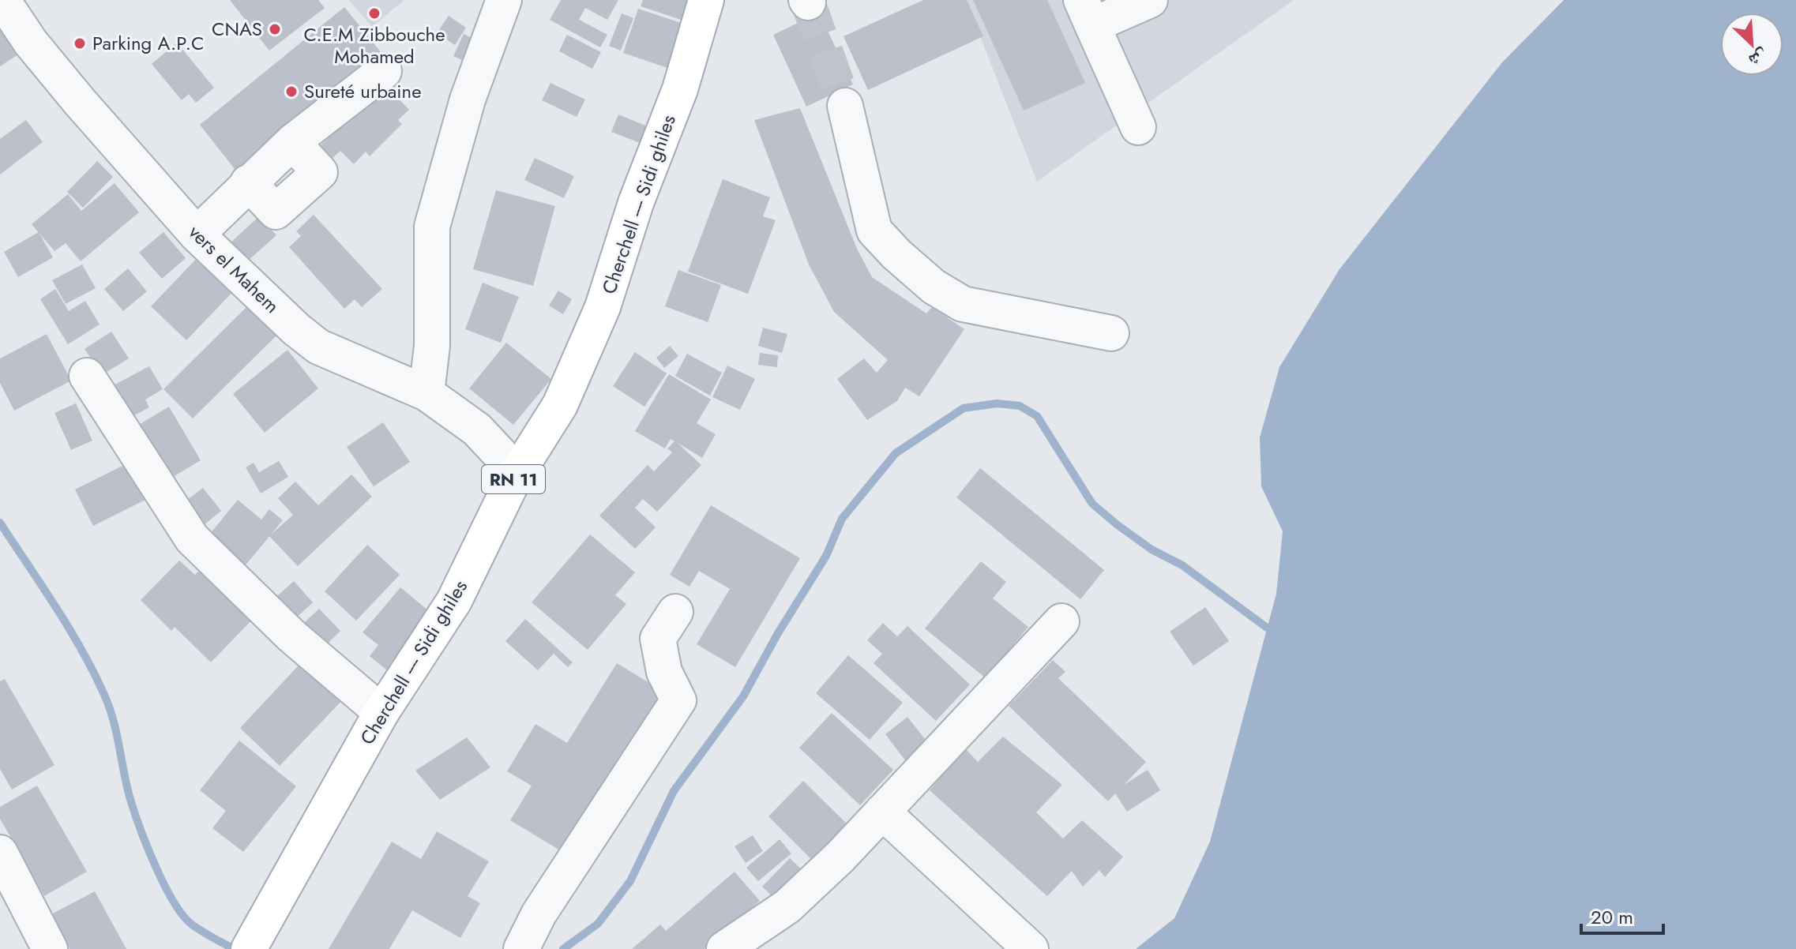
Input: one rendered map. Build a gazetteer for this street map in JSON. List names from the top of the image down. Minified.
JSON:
{"streets":{"main road":["Cherchell ---- Sidi ghiles","RN 11"],"street":["vers el Mahem"]},"crossings":[["Cherchell ---- Sidi ghiles","vers el Mahem"]],"places":["C.E.M Zibbouche Mohamed","CNAS","Parking A.P.C","Sureté urbaine"],"scale_bar":"20 m","north":"bottom right"}
